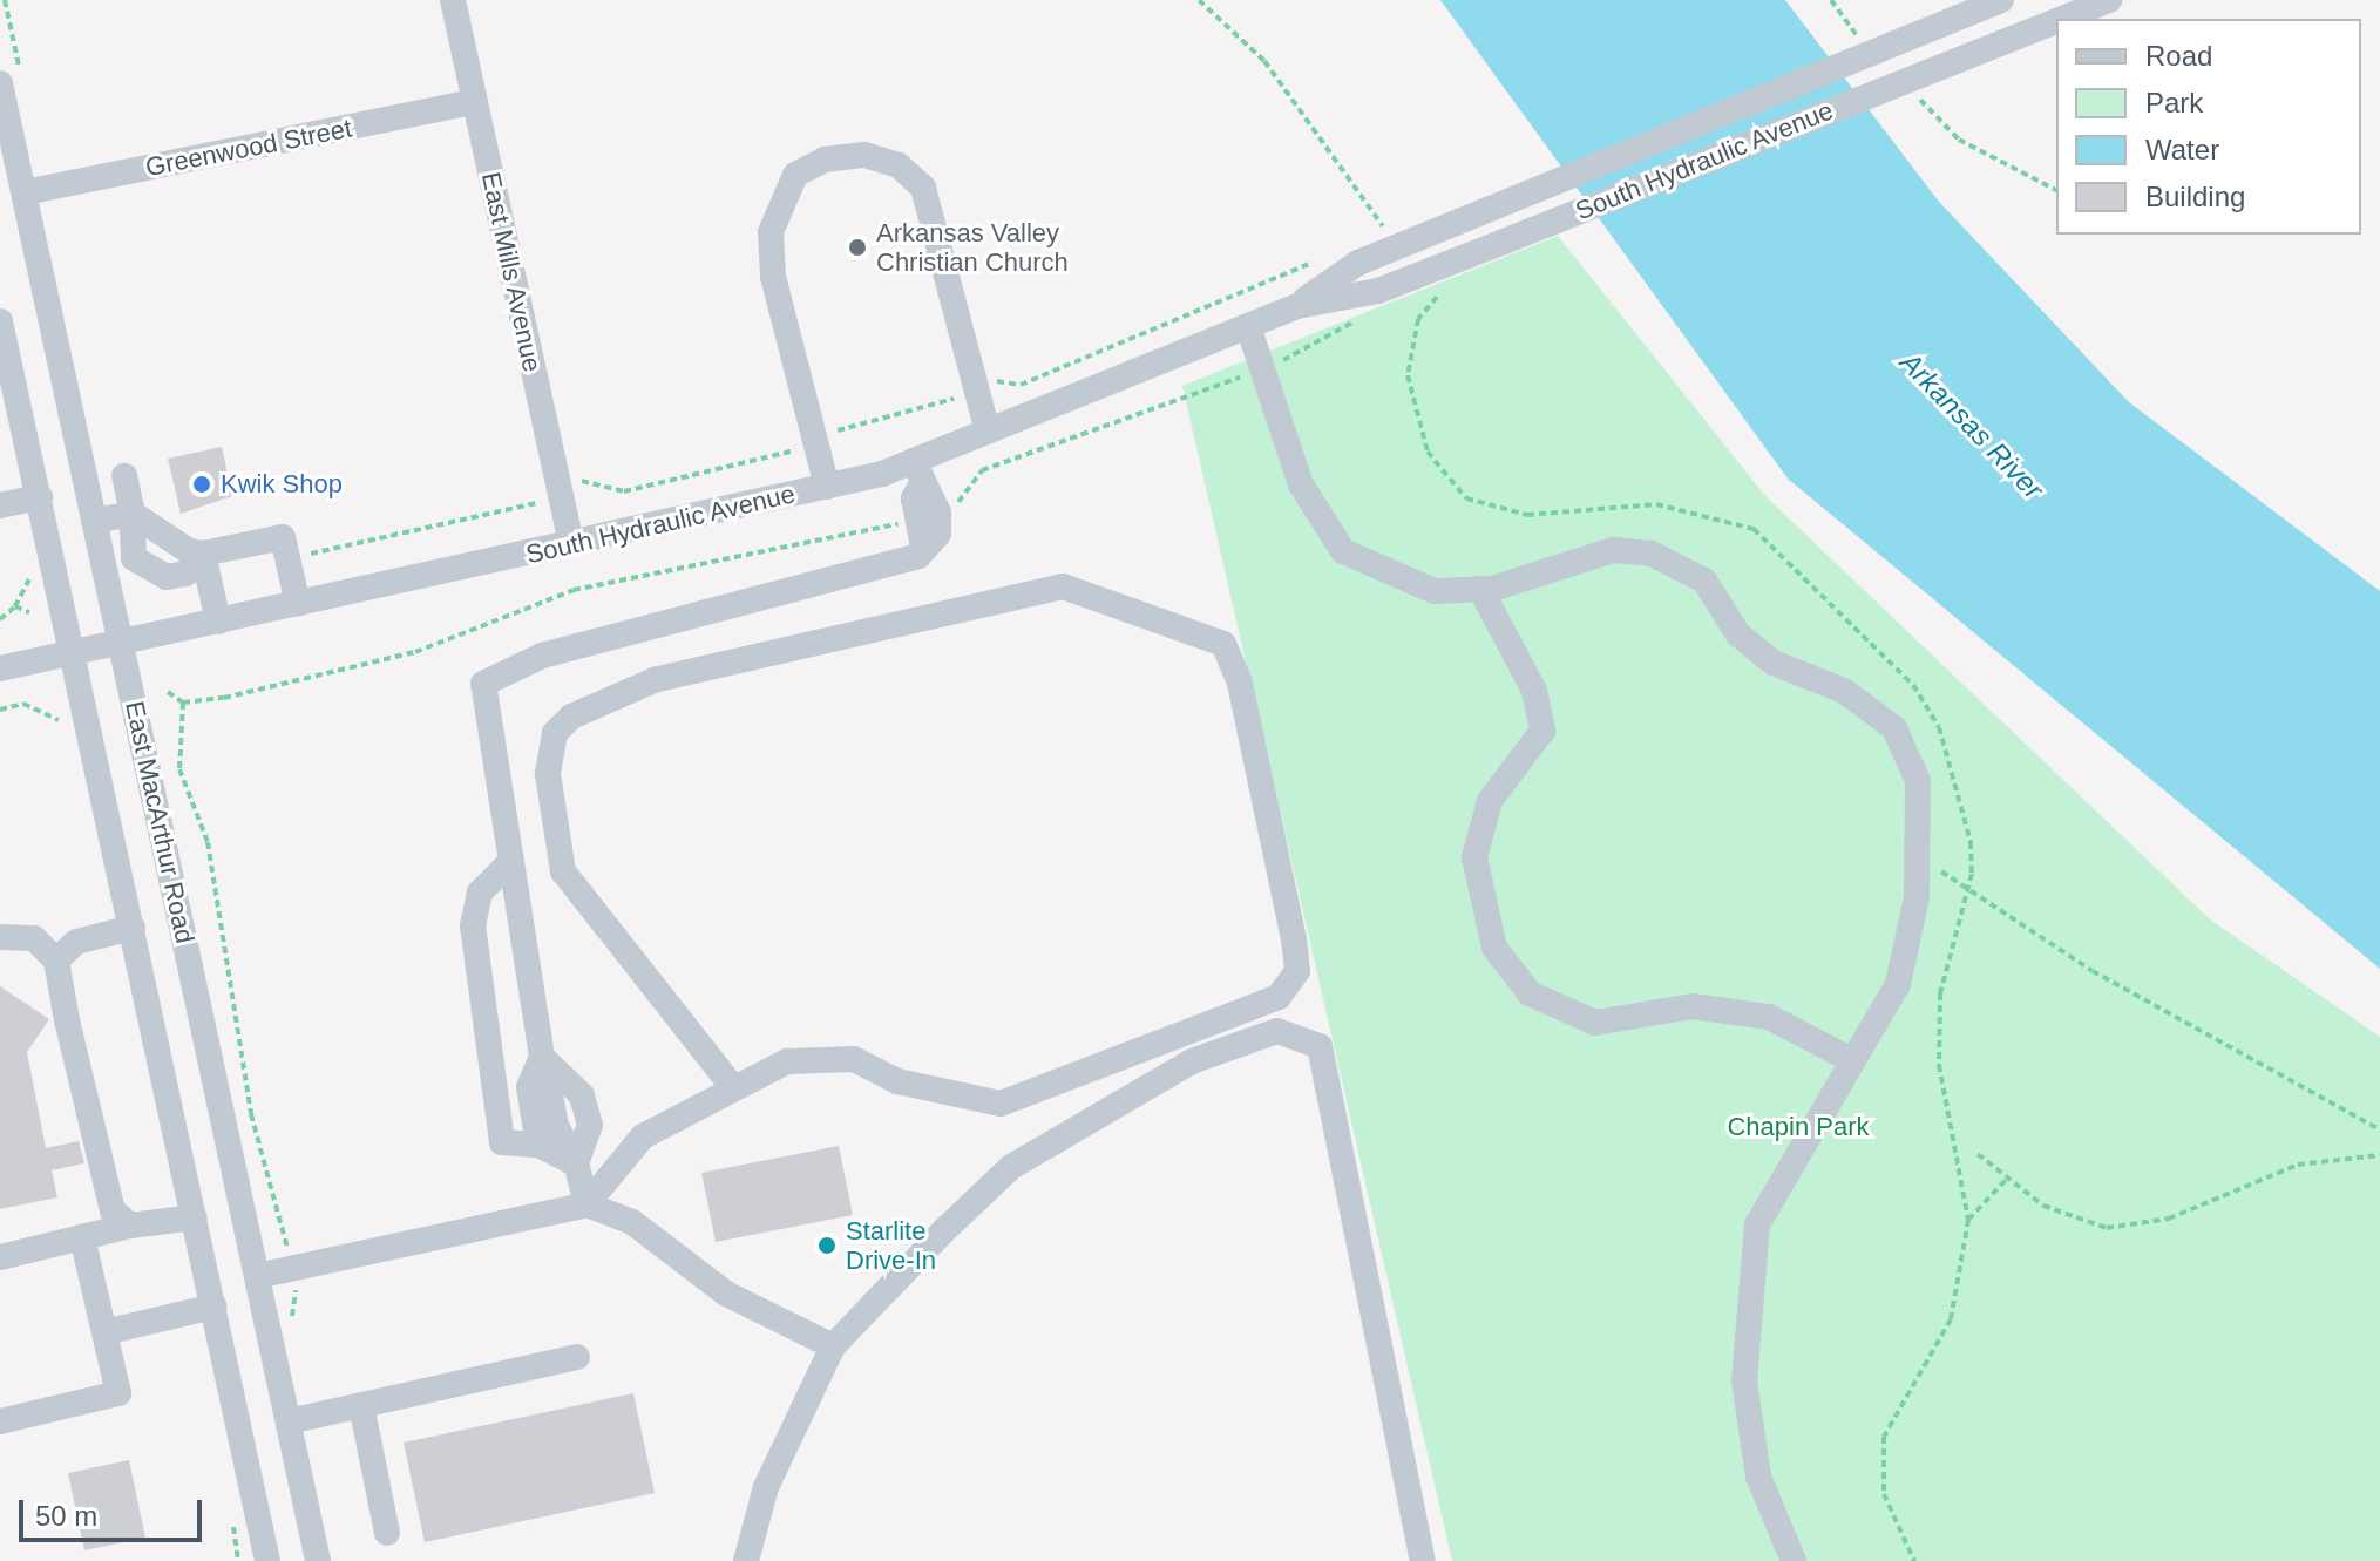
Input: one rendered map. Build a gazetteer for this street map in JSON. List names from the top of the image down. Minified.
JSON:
{"streets":{"street":["Greenwood Street","South Hydraulic Avenue","East Mills Avenue","East MacArthur Road"]},"crossings":[["Greenwood Street","East Mills Avenue"],["Greenwood Street","East MacArthur Road"],["South Hydraulic Avenue","East Mills Avenue"],["South Hydraulic Avenue","East MacArthur Road"]],"water":["Arkansas River"],"parks":["Chapin Park"],"places":["Arkansas Valley Christian Church","Kwik Shop","Starlite Drive-In"],"legend":["Road","Park","Water","Building"],"scale_bar":"50 m"}
